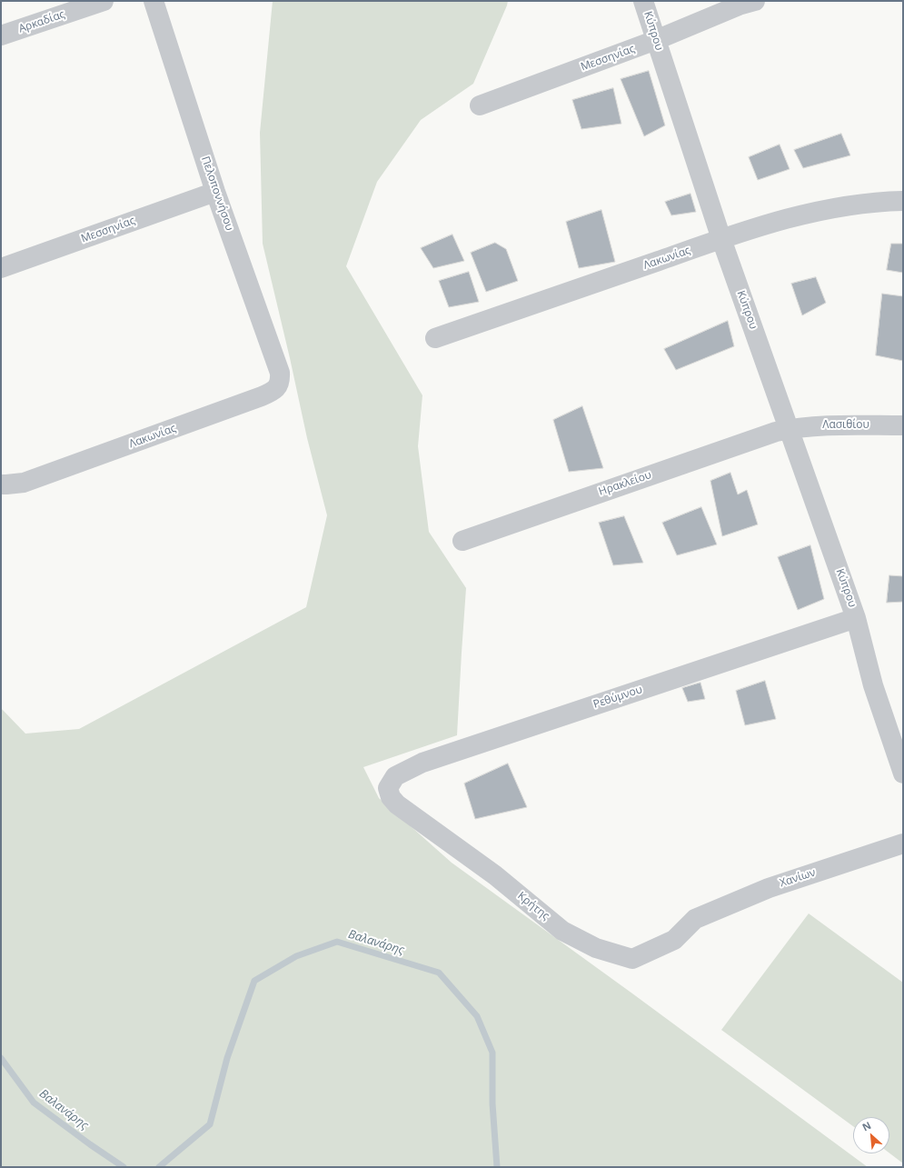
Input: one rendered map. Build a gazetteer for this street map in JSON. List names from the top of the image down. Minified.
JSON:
{"streets":{"street":["Αρκαδίας","Κύπρου","Μεσσηνίας","Πελοποννήσου","Λακωνίας","Λασιθίου","Ηρακλείου","Ρεθύμνου","Χανίων","Κρήτης"]},"crossings":[["Κύπρου","Μεσσηνίας"],["Κύπρου","Λακωνίας"],["Κύπρου","Λασιθίου"],["Κύπρου","Ηρακλείου"],["Κύπρου","Ρεθύμνου"],["Μεσσηνίας","Πελοποννήσου"],["Πελοποννήσου","Λακωνίας"],["Λασιθίου","Ηρακλείου"],["Ρεθύμνου","Κρήτης"],["Χανίων","Κρήτης"]],"water":["Βαλανάρης"],"north":"top left"}
